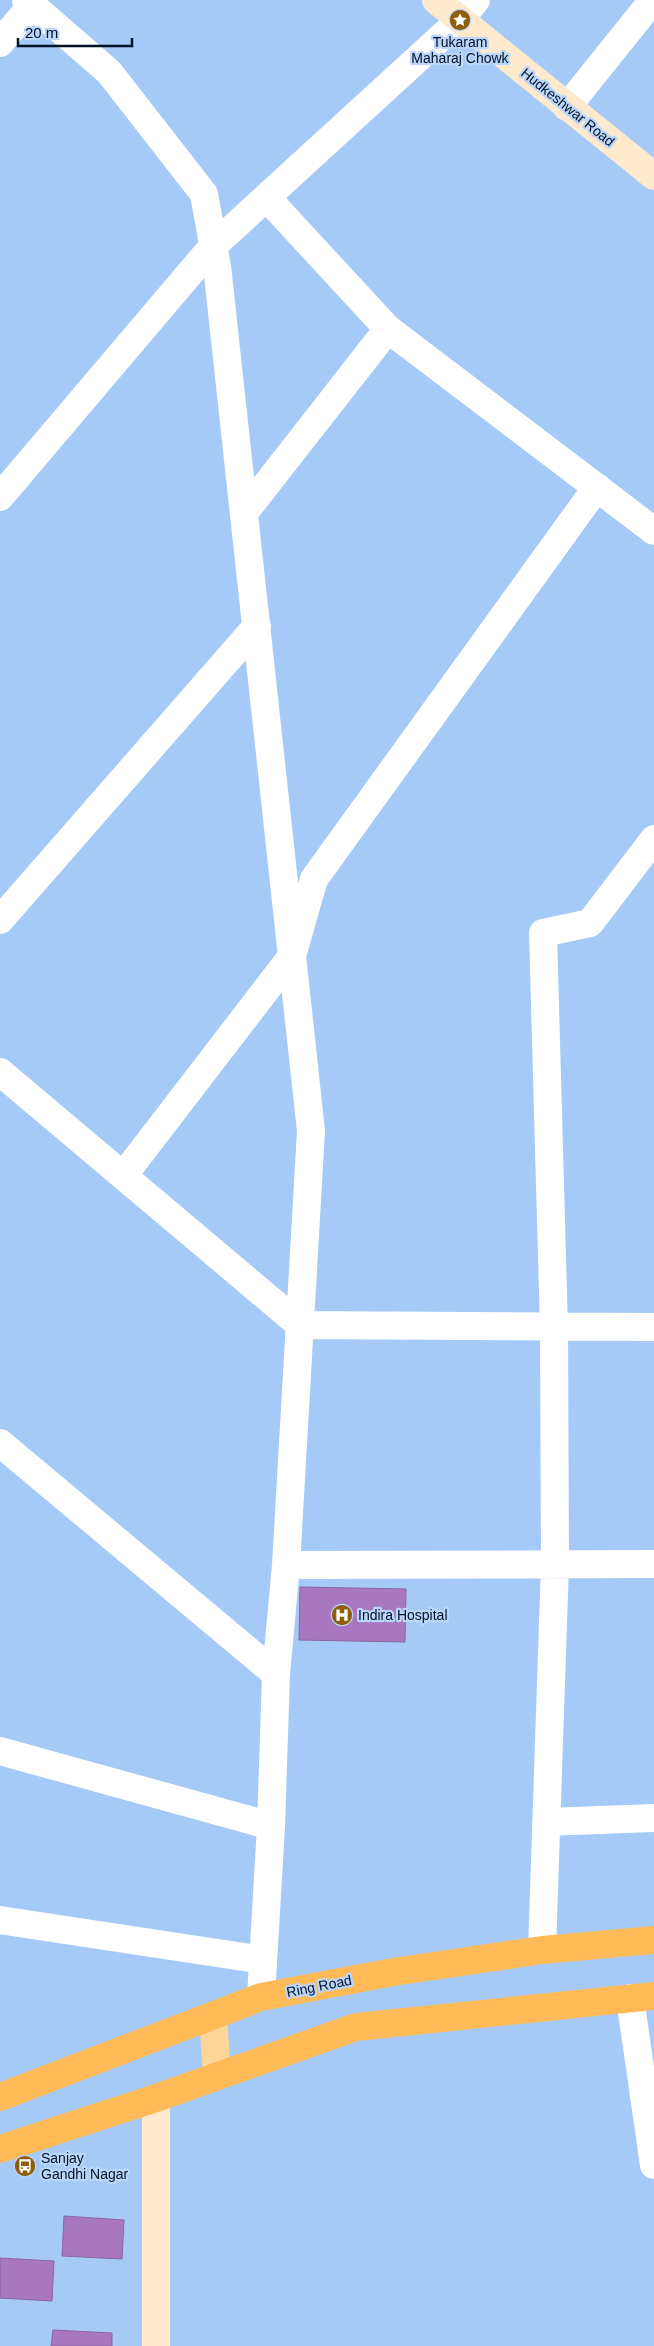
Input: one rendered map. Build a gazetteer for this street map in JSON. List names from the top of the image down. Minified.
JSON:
{"streets":{"highway":["Ring Road"],"main road":["Hudkeshwar Road"]},"places":{"place":["Tukaram Maharaj Chowk"],"hospital":["Indira Hospital"],"bus stop":["Sanjay Gandhi Nagar"]},"scale_bar":"20 m"}
